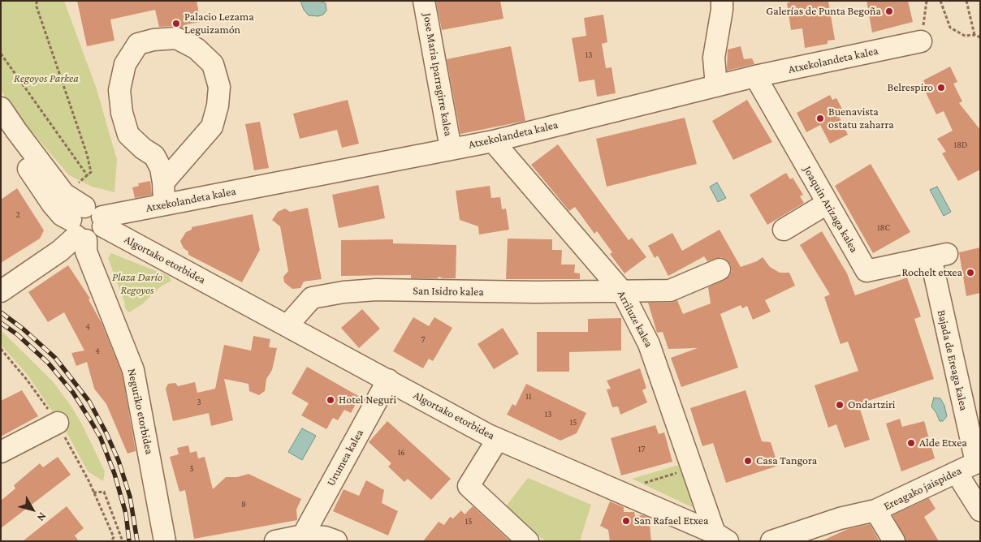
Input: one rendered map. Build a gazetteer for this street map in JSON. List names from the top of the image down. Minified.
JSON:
{"streets":{"street":["Atxekolandeta kalea","Jose Maria Iparragirre kalea","Joaquin Arizaga kalea","Algortako etorbidea","San Isidro kalea","Arriluze kalea","Bajada de Ereaga kalea","Neguriko etorbidea","Urumea kalea","Ereagako jaispidea"]},"crossings":[["Atxekolandeta kalea","Jose Maria Iparragirre kalea"],["Atxekolandeta kalea","Joaquin Arizaga kalea"],["Atxekolandeta kalea","Algortako etorbidea"],["Atxekolandeta kalea","Arriluze kalea"],["Atxekolandeta kalea","Neguriko etorbidea"],["Joaquin Arizaga kalea","Bajada de Ereaga kalea"],["Algortako etorbidea","San Isidro kalea"],["Algortako etorbidea","Arriluze kalea"],["Algortako etorbidea","Neguriko etorbidea"],["Algortako etorbidea","Urumea kalea"],["San Isidro kalea","Arriluze kalea"],["Bajada de Ereaga kalea","Ereagako jaispidea"]],"parks":["Regoyos Parkea","Plaza Darío Regoyos"],"places":["Galerías de Punta Begoña","Palacio Lezama Leguizamón","Belrespiro","Buenavista ostatu zaharra","Rochelt etxea","Hotel Neguri","Ondartziri","Alde Etxea","Casa Tangora","San Rafael Etxea"],"house_numbers":["13","18D","2","18C","4","7","4","11","3","13","15","17","16","5","8","15"],"north":"bottom right"}
